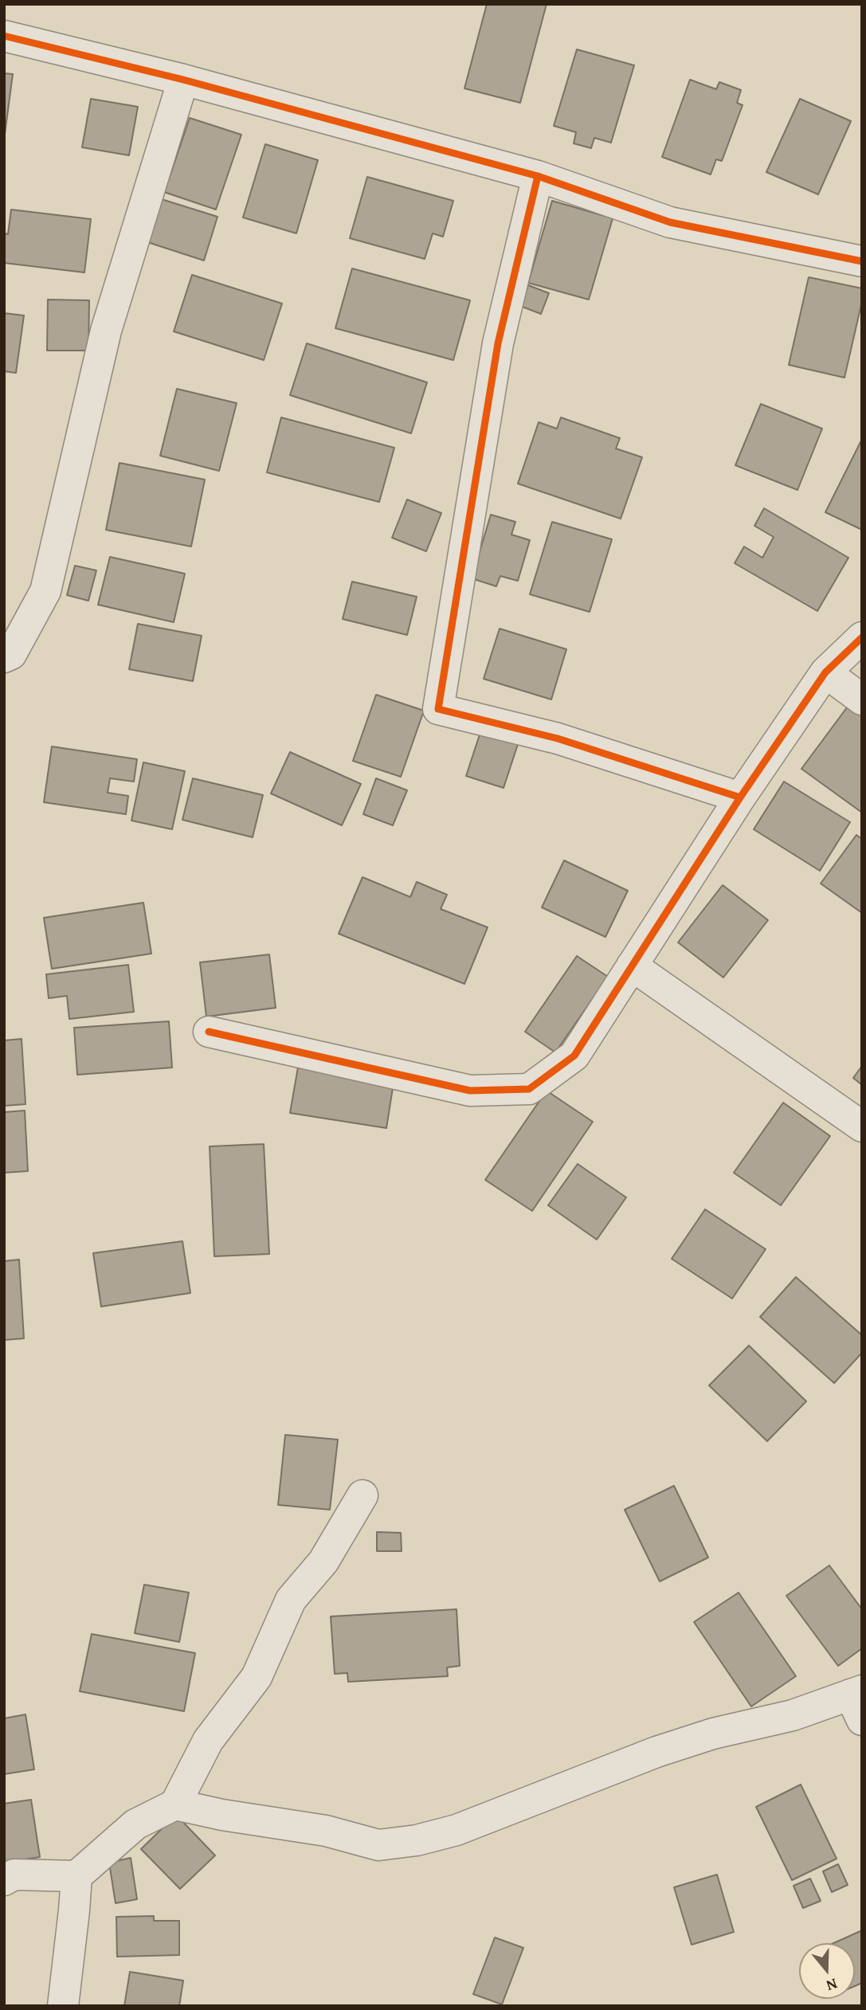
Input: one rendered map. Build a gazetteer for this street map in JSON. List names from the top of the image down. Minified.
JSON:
{"north":"bottom"}
